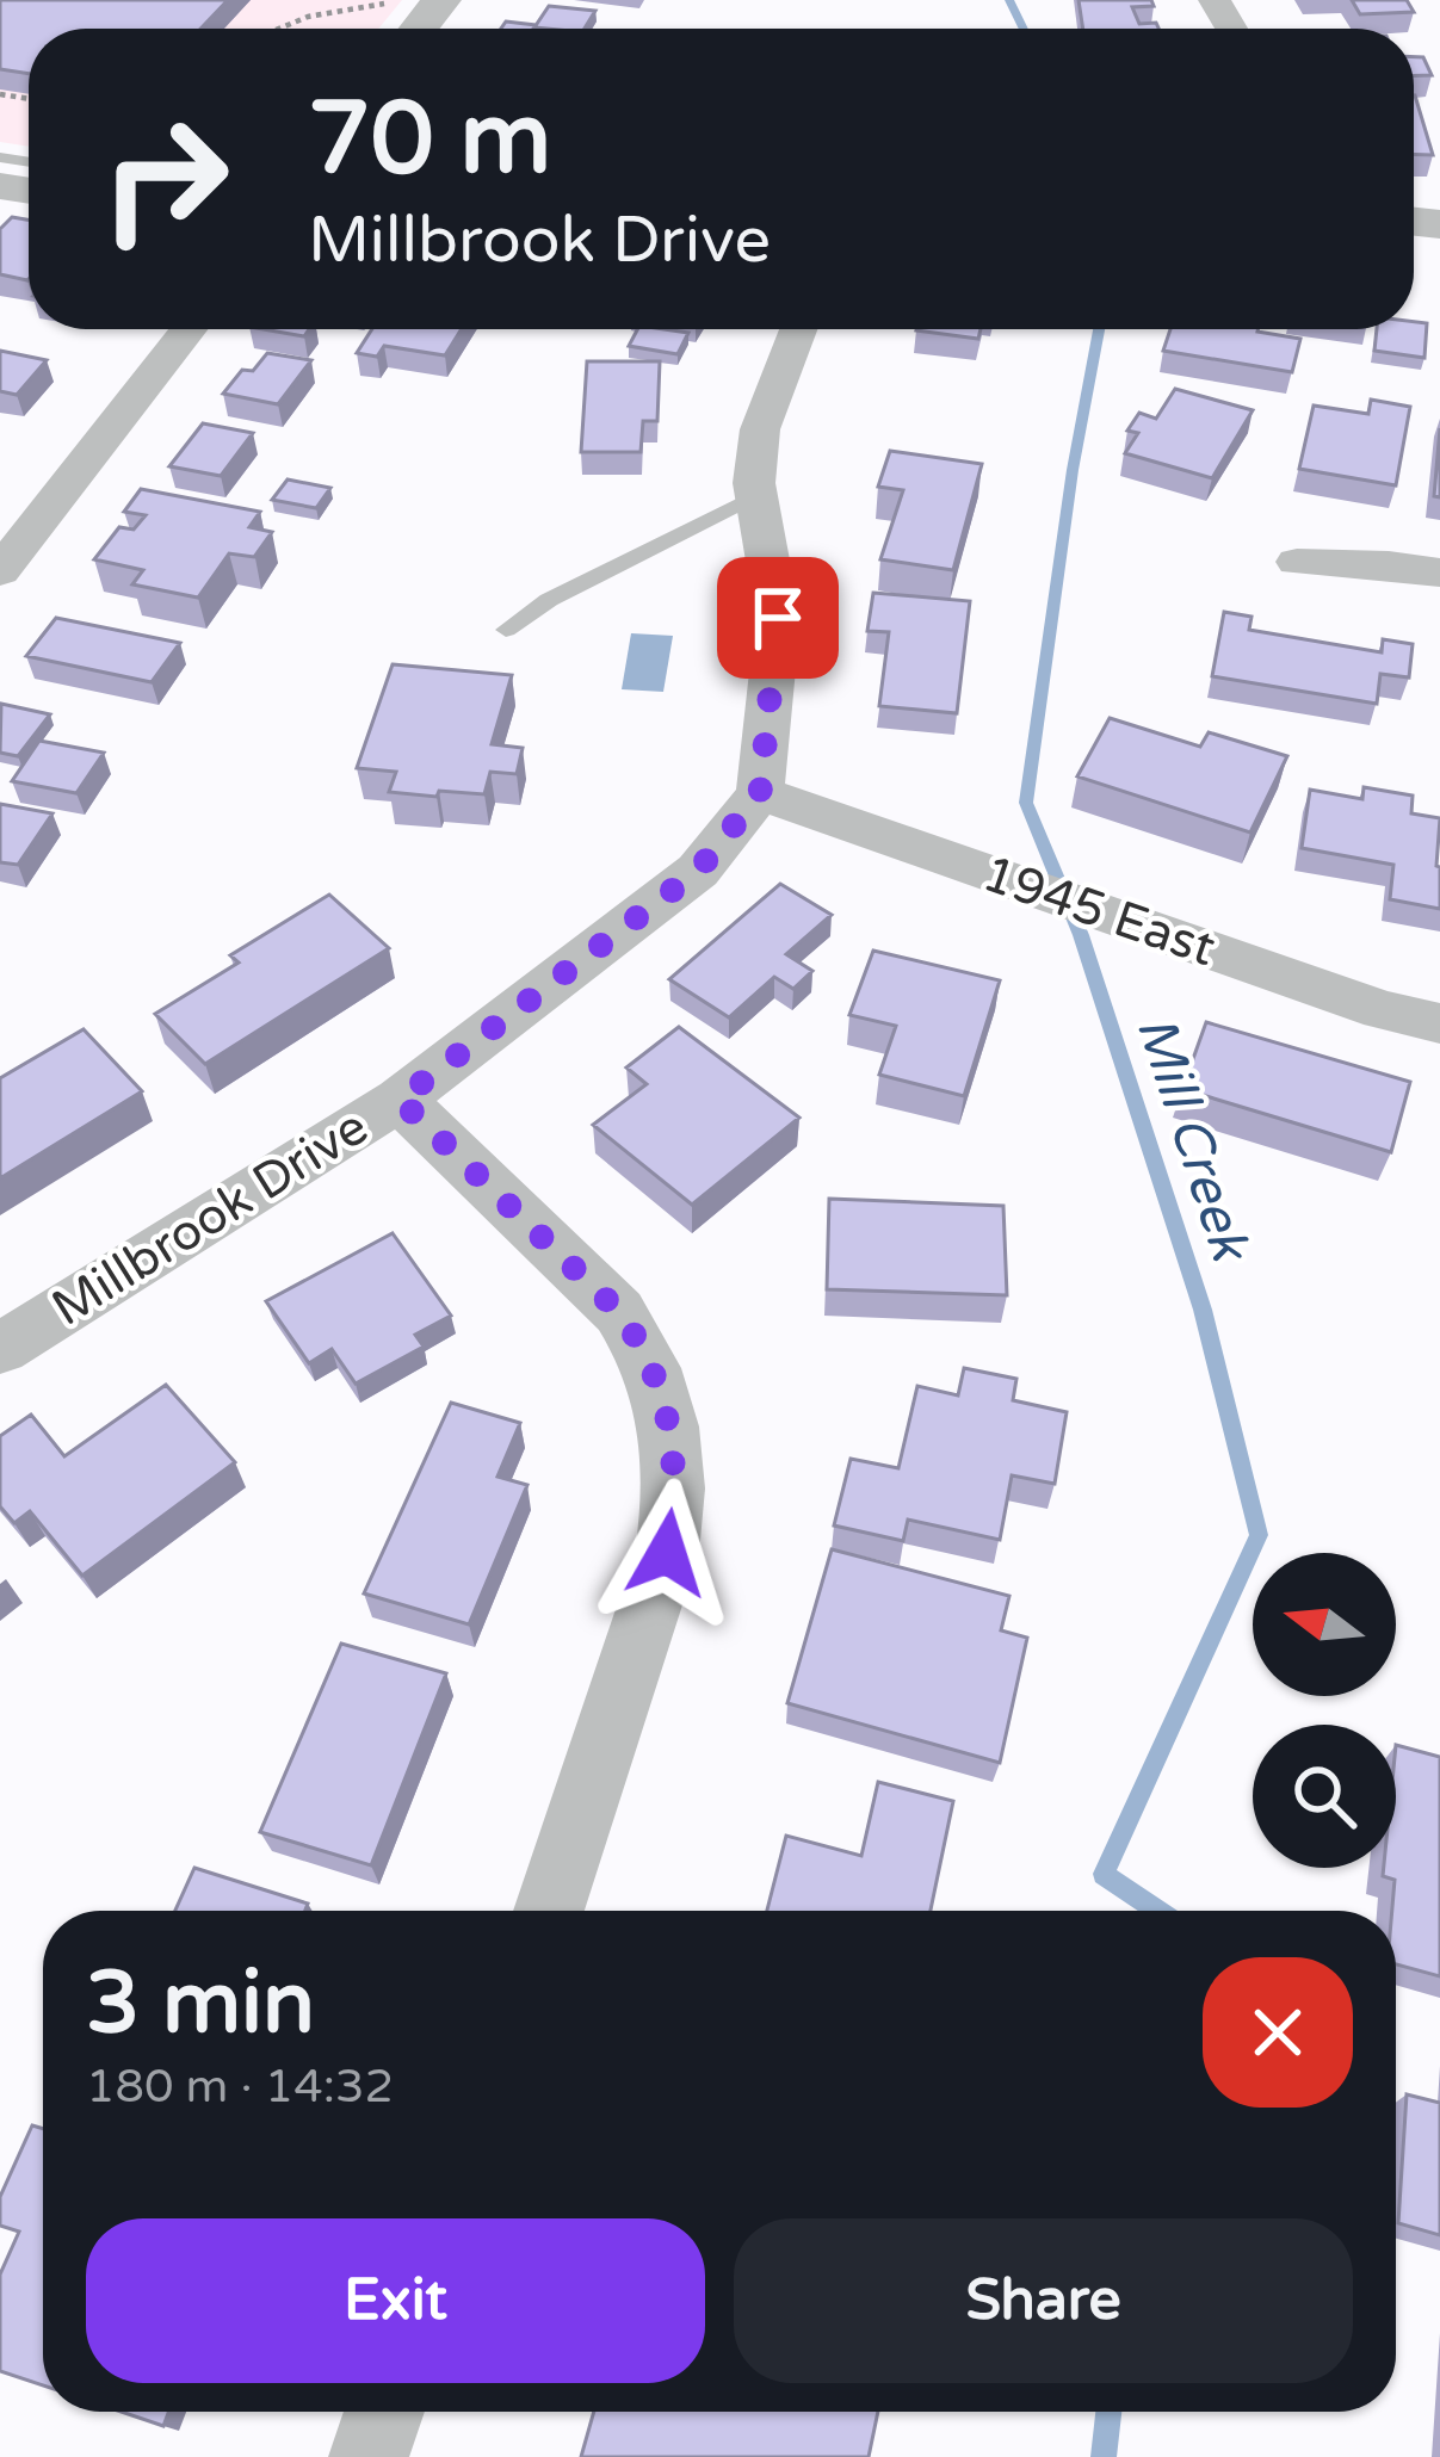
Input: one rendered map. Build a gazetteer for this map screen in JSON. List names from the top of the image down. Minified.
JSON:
{"streets":{"street":["1945 East","Millbrook Drive"]},"crossings":[["1945 East","Millbrook Drive"]],"water":["Mill Creek"],"north":"left","page":{"turn":["70 m","Millbrook Drive"],"heading":["3 min","180 m · 14:32"],"buttons":["Exit","Share"]}}
